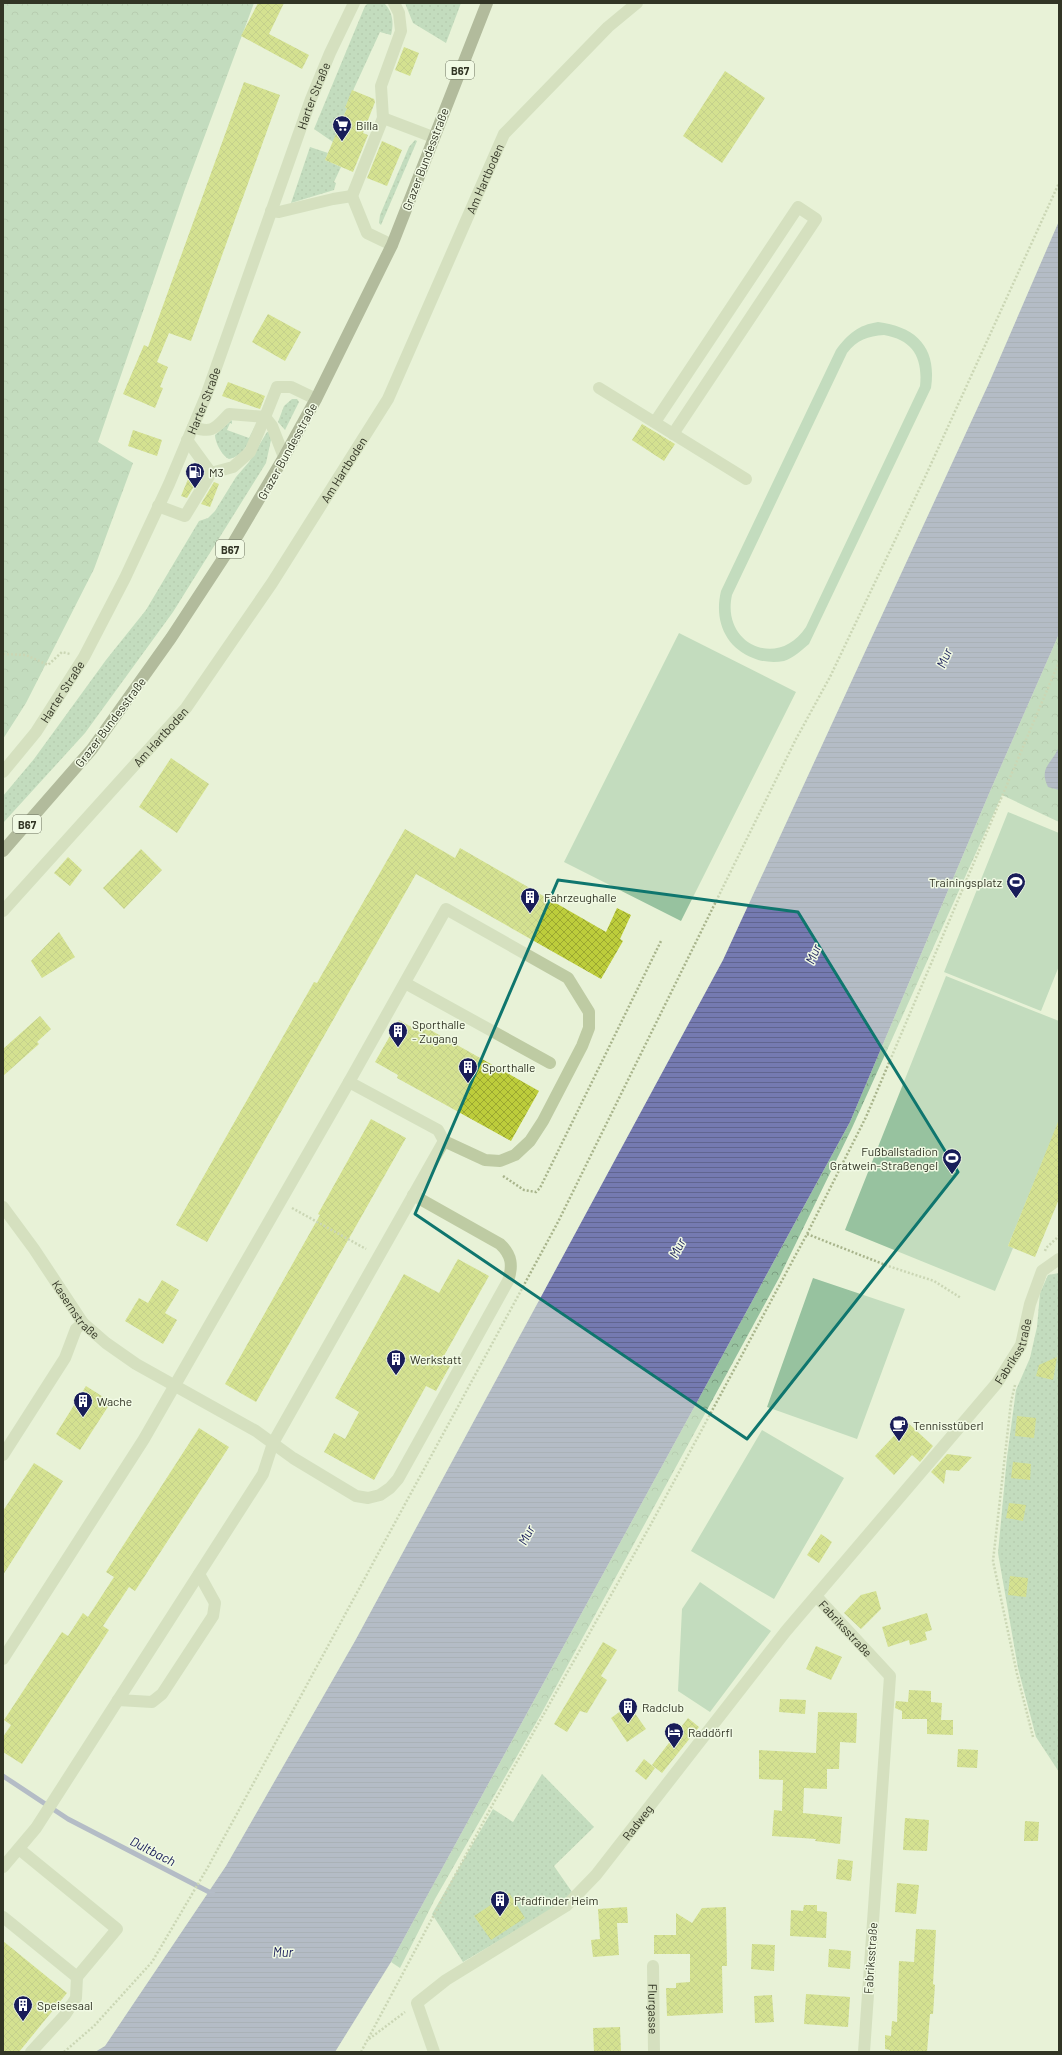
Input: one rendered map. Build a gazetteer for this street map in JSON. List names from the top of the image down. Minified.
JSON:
{"streets":{"main road":["B67","Grazer Bundesstraße"],"street":["Harter Straße","Am Hartboden","Kasernstraße","Fabriksstraße","Radweg","Flurgasse"]},"crossings":[["Fabriksstraße","Radweg"]],"water":["Mur","Dultbach"],"places":{"supermarket":["Billa"],"fuel station":["M3"],"sports":["Trainingsplatz","Fußballstadion Gratwein-Straßengel"],"building":["Fahrzeughalle","Sporthalle - Zugang","Sporthalle","Werkstatt","Wache","Radclub","Pfadfinder Heim","Speisesaal"],"cafe":["Tennisstüberl"],"hotel":["Raddörfl"]}}
